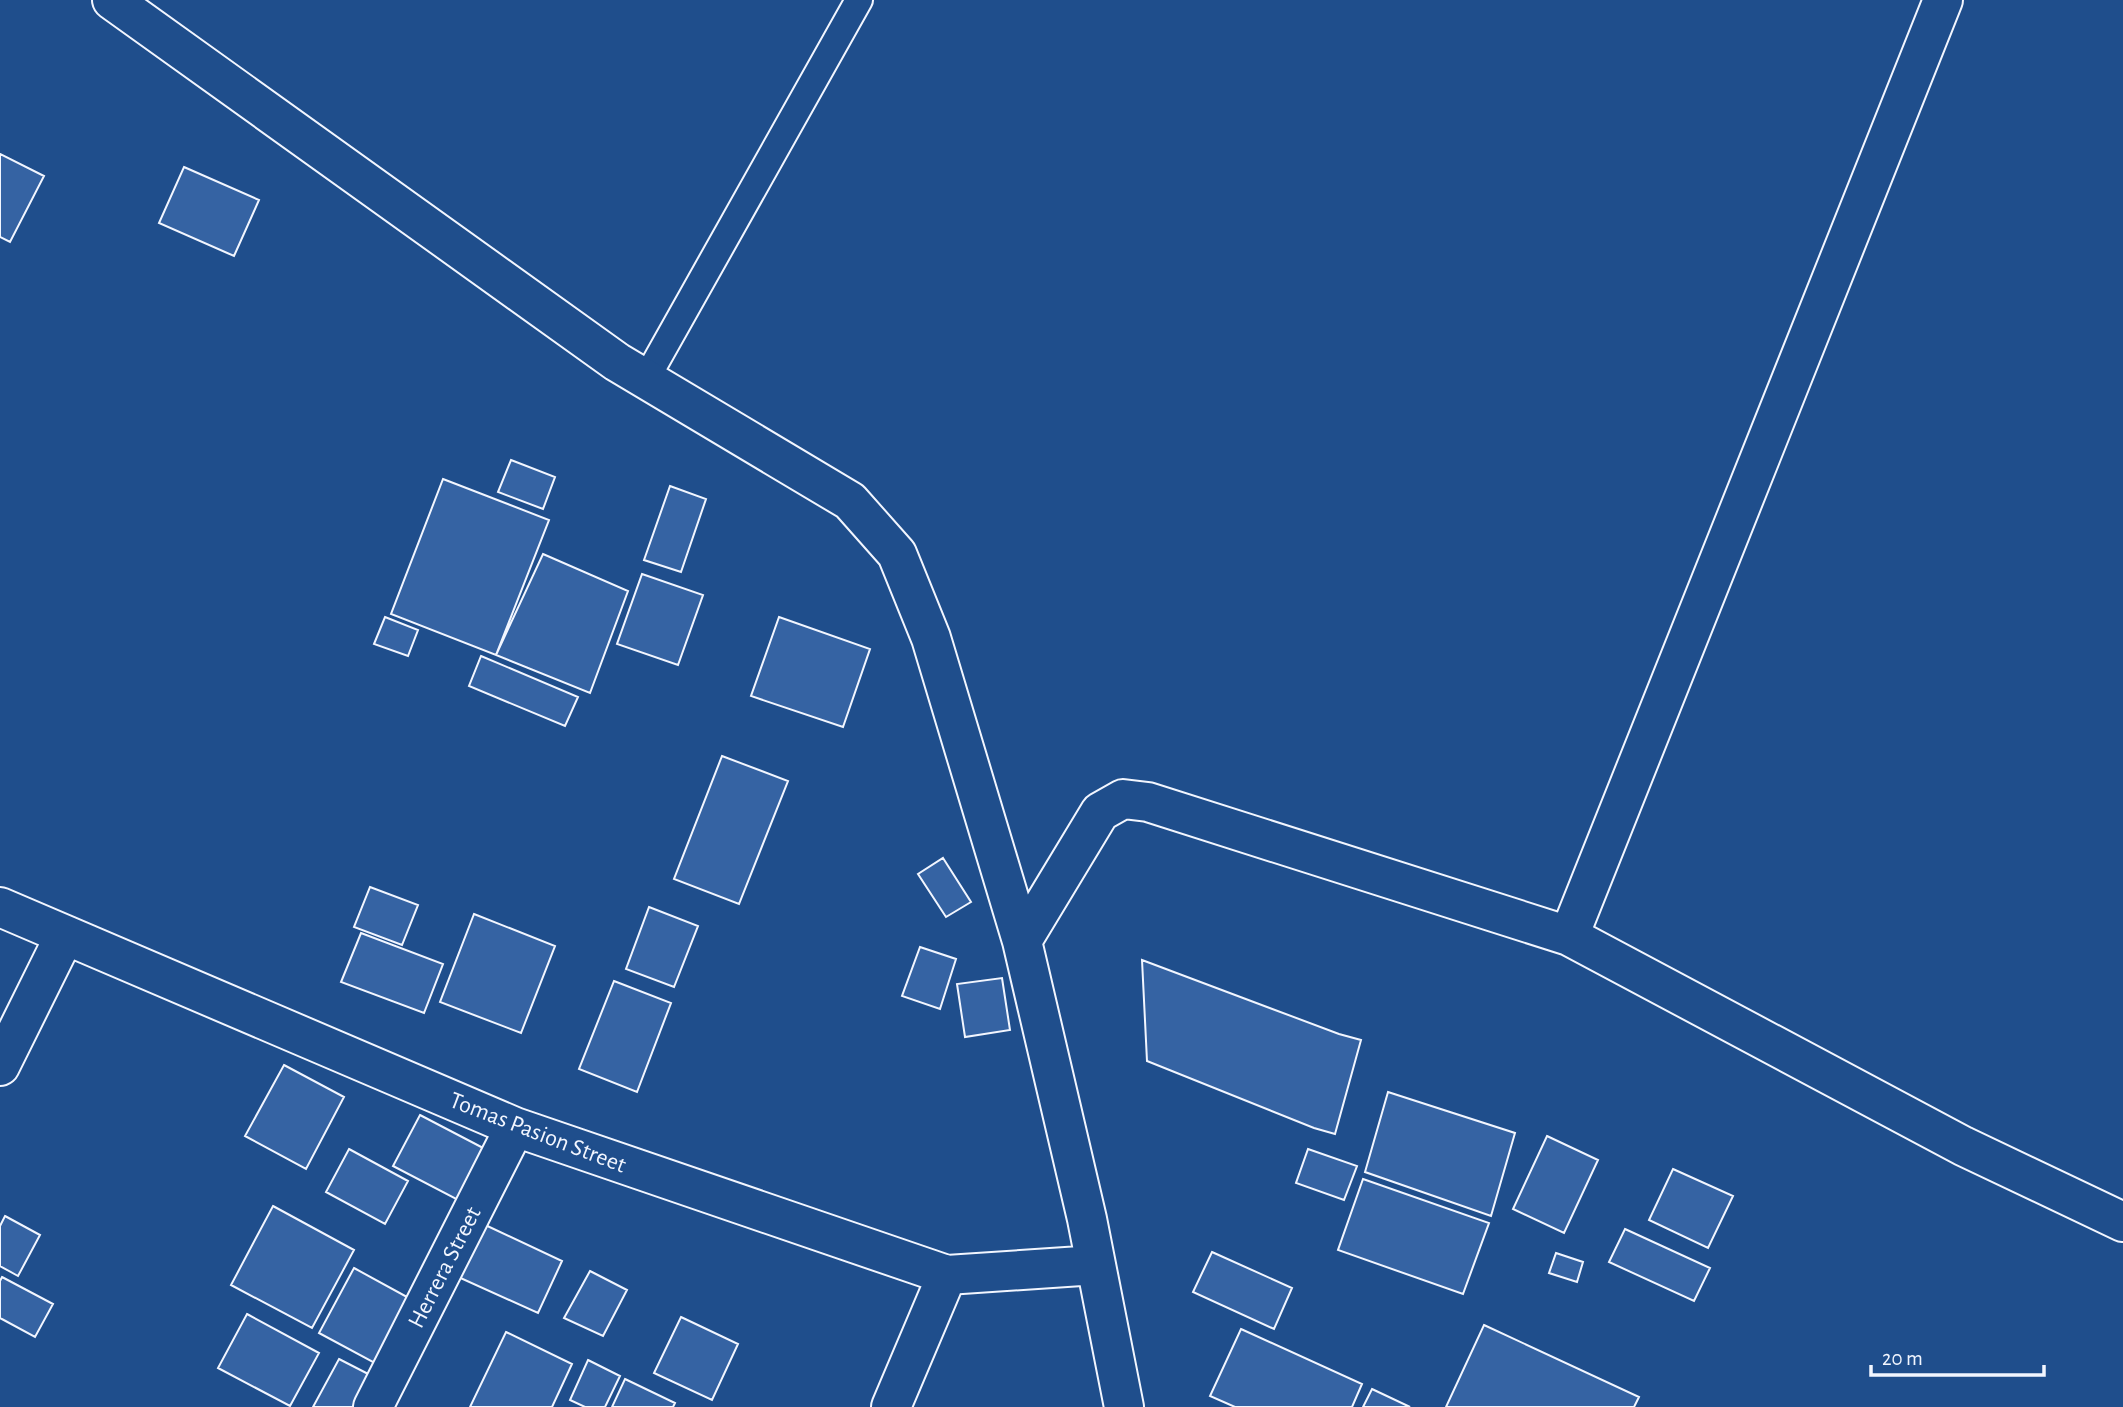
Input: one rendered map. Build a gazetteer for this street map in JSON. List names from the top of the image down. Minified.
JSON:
{"streets":{"street":["Tomas Pasion Street","Herrera Street"]},"crossings":[["Tomas Pasion Street","Herrera Street"]],"scale_bar":"20 m"}
